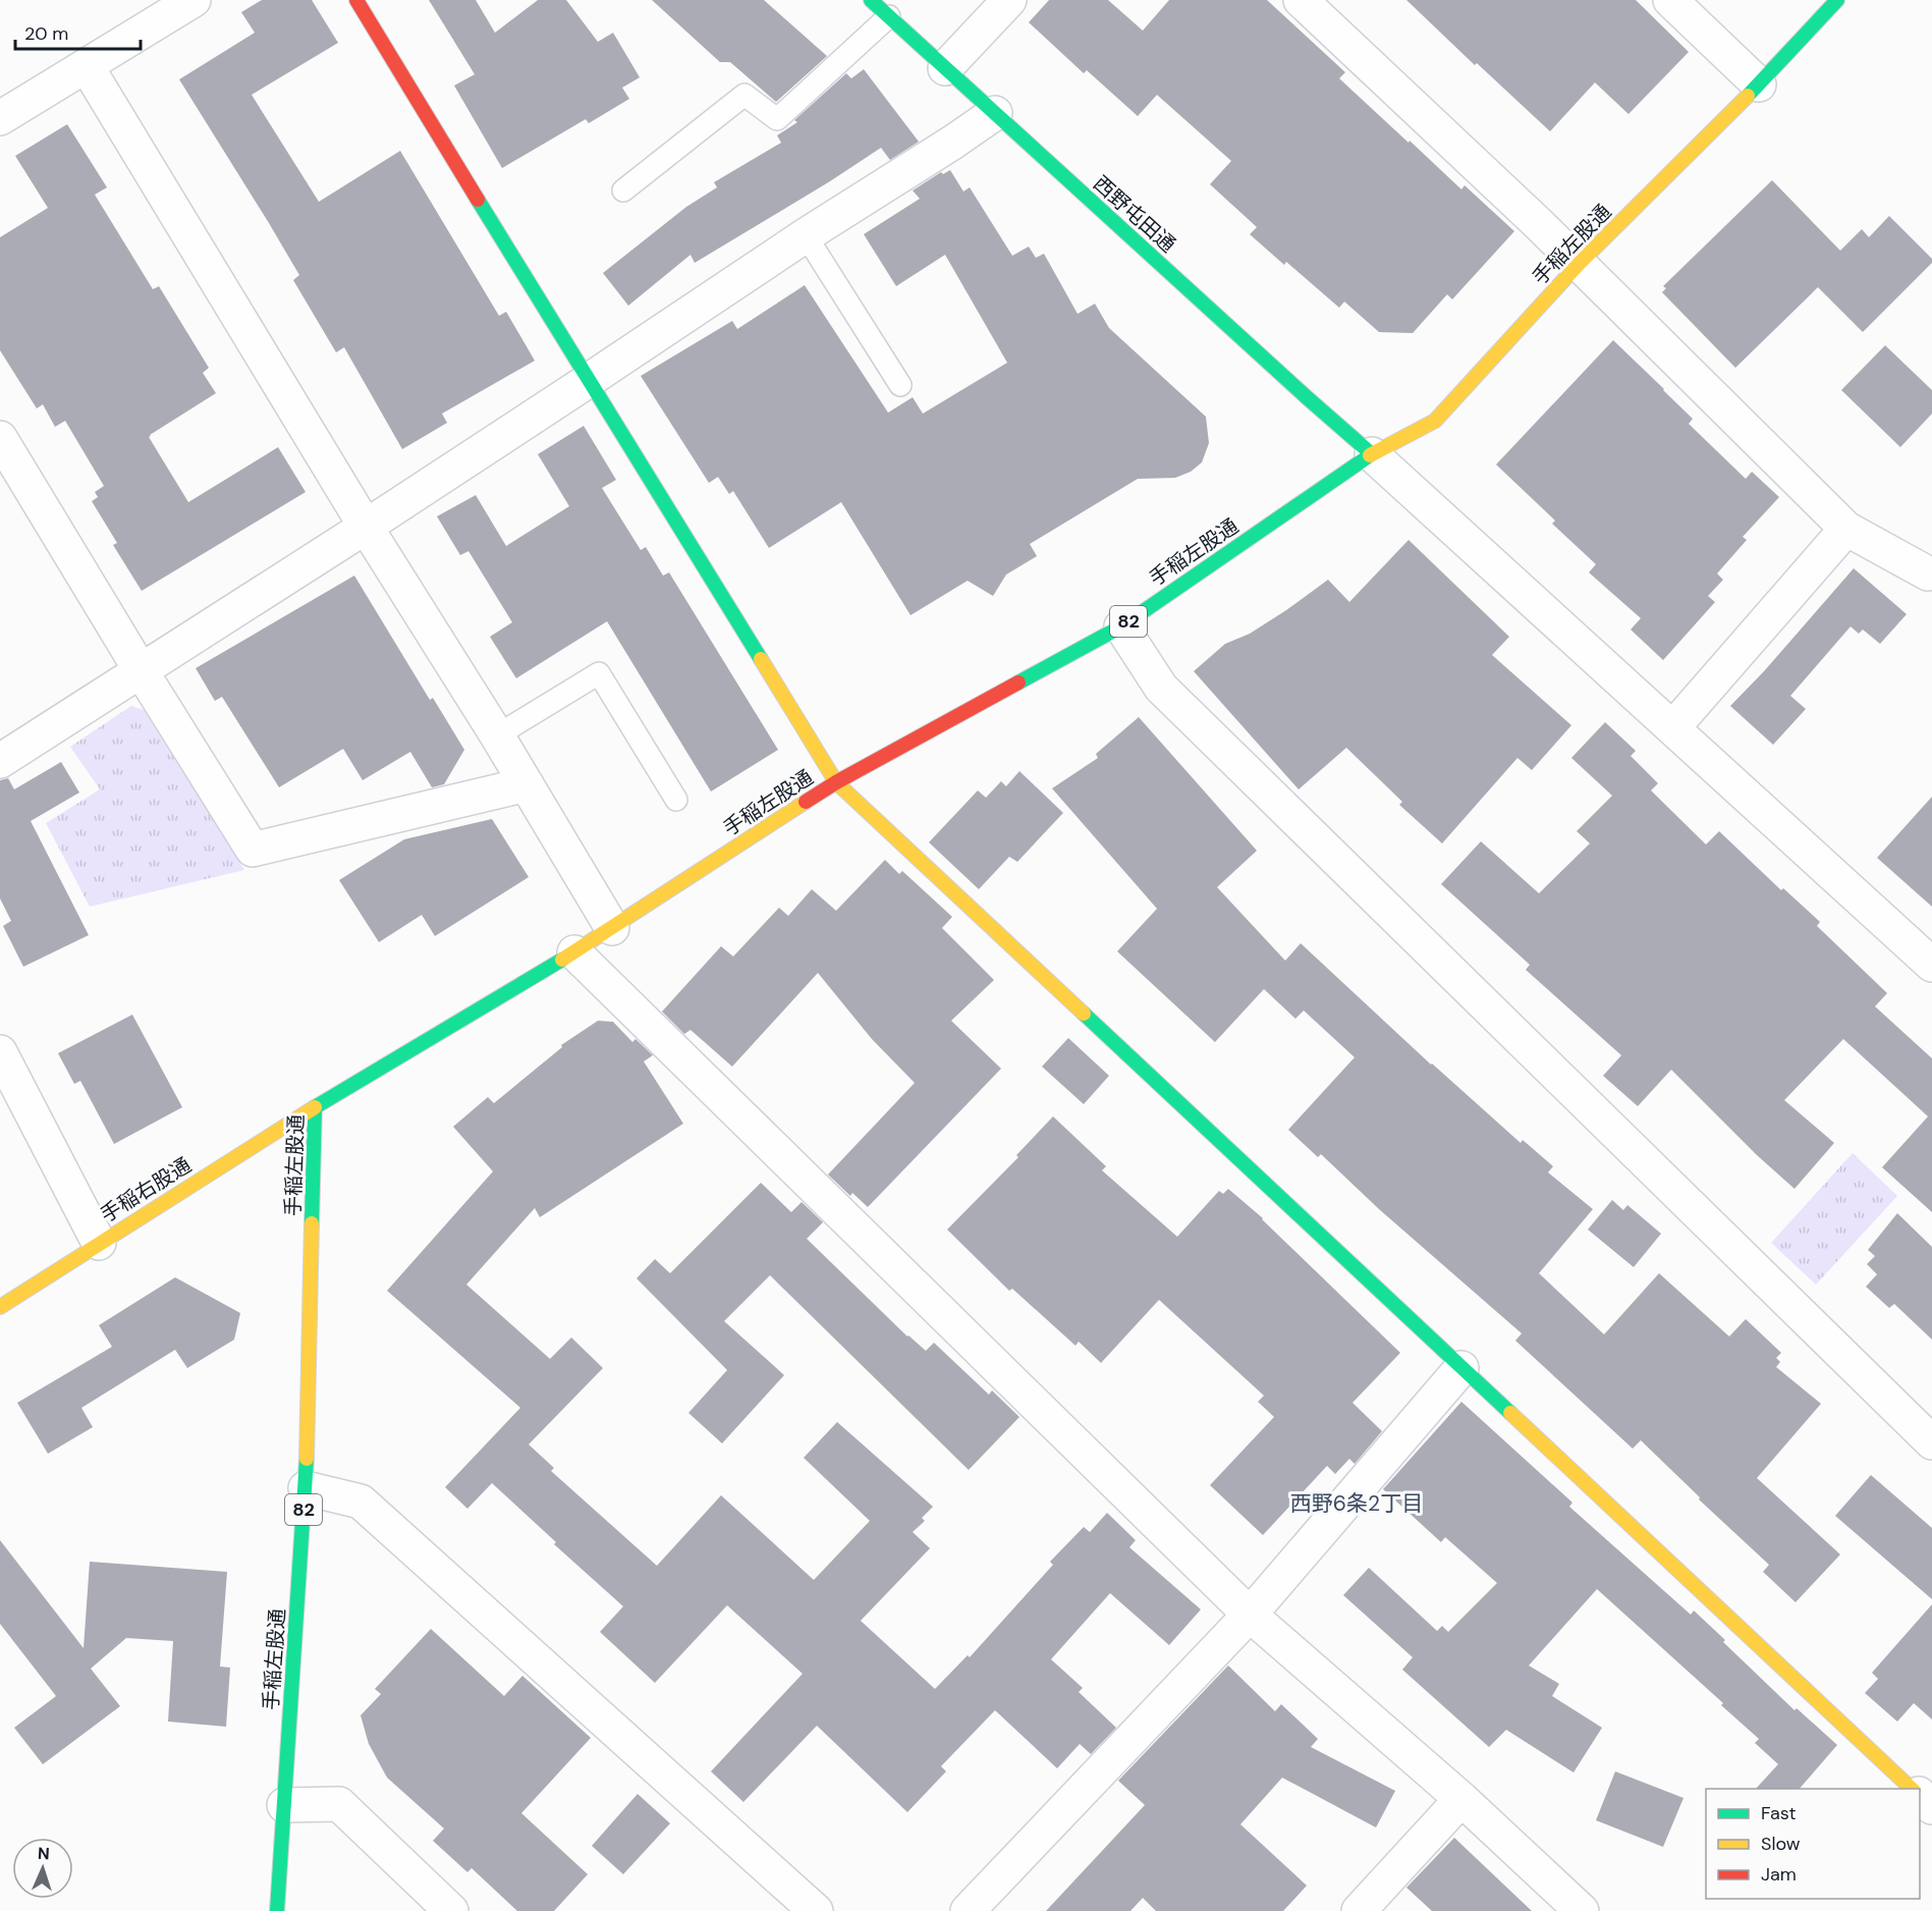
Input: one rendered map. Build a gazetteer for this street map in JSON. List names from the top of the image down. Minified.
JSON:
{"streets":{"street":["西野屯田通","手稲左股通","82","手稲右股通"]},"crossings":[["西野屯田通","手稲左股通"],["手稲左股通","手稲右股通"]],"districts":["西野6条2丁目"],"legend":["Fast","Slow","Jam"],"scale_bar":"20 m","north":"top"}
